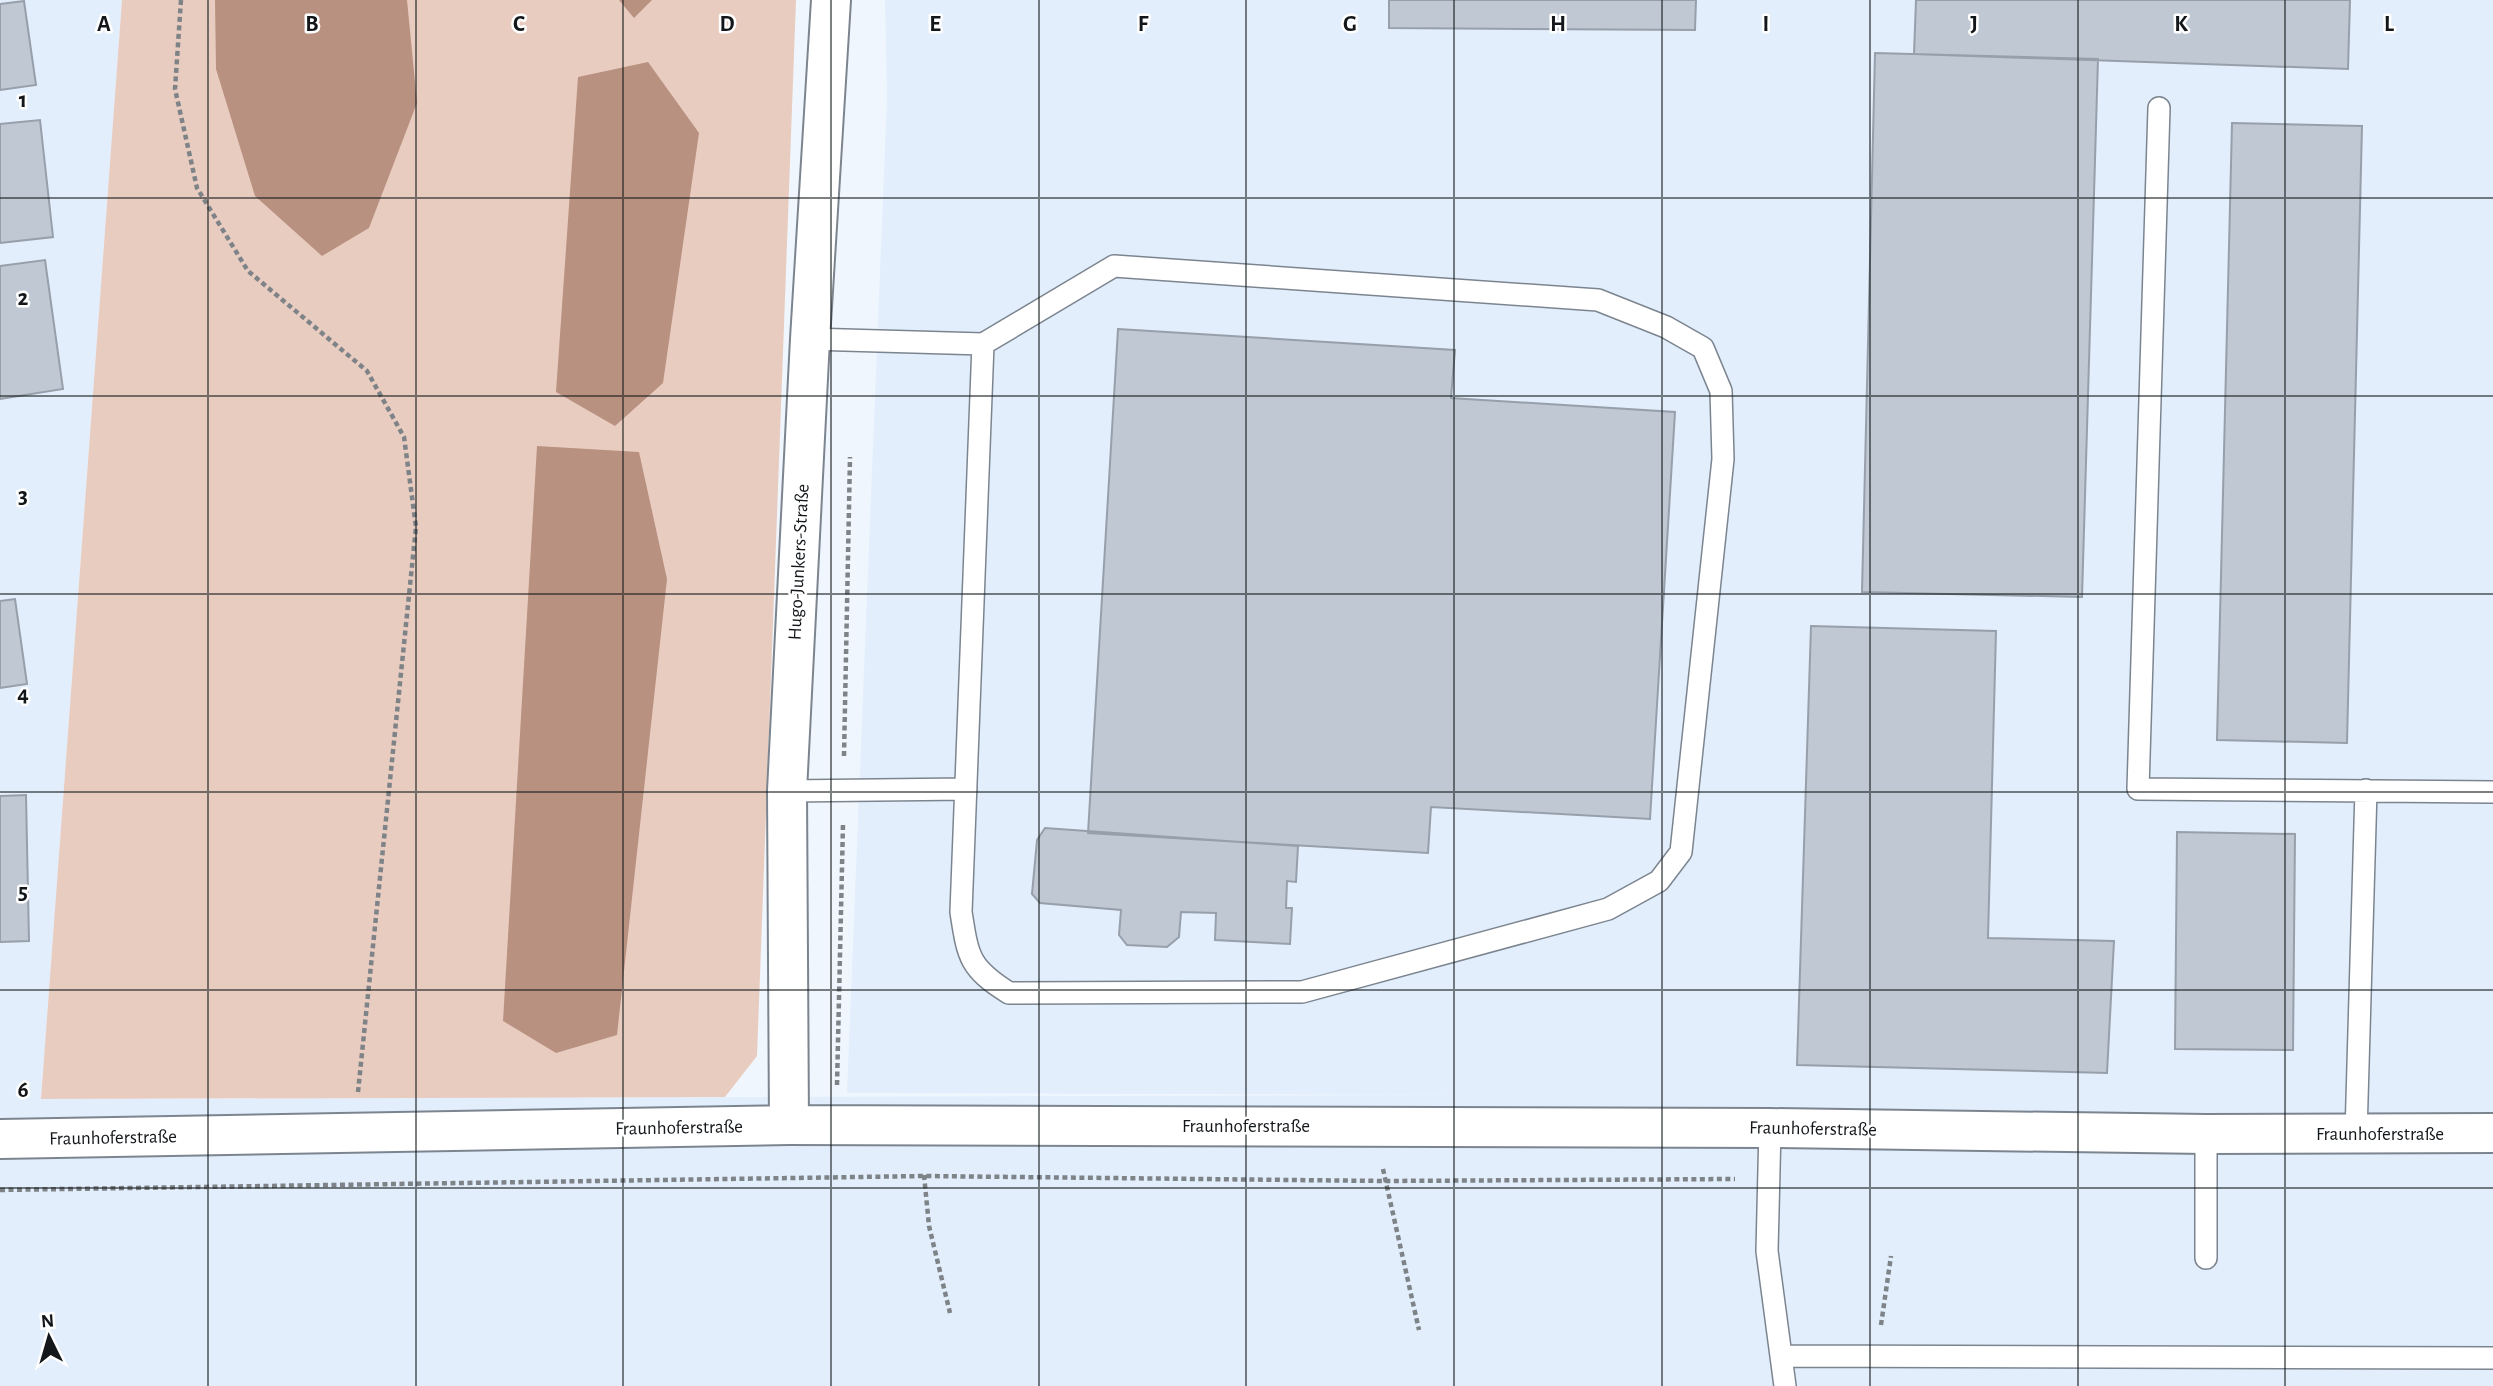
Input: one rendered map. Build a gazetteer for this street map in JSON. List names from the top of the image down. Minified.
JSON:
{"streets":{"street":["Hugo-Junkers-Straße","Fraunhoferstraße"]},"crossings":[["Hugo-Junkers-Straße","Fraunhoferstraße"]],"north":"top","grid":{"columns":["A","B","C","D","E","F","G","H","I","J","K","L"],"rows":["1","2","3","4","5","6"]}}
